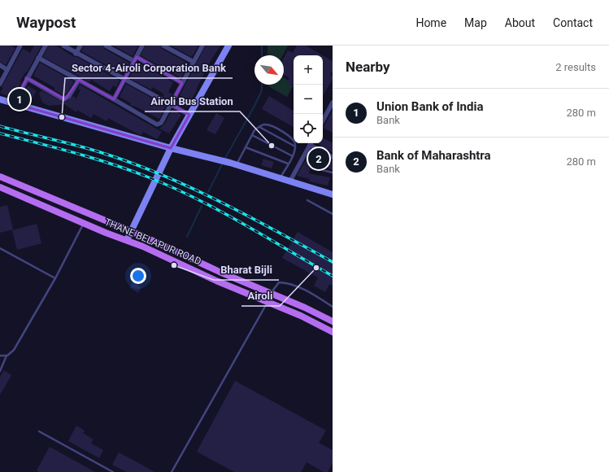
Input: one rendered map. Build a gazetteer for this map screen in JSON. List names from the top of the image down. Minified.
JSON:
{"streets":{"main road":["THANE BELAPUR ROAD"]},"places":["Sector 4-Airoli Corporation Bank","Airoli Bus Station","Bharat Bijli","Airoli"],"north":"bottom right","page":{"header":"Waypost","nav":["Home","Map","About","Contact"],"heading":["Nearby","2 results"],"map_buttons":["+","−"],"pins":["1","2"],"list":[{"mark":"1","name":"Union Bank of India","note":"Bank","value":"280 m"},{"mark":"2","name":"Bank of Maharashtra","note":"Bank","value":"280 m"}]}}
